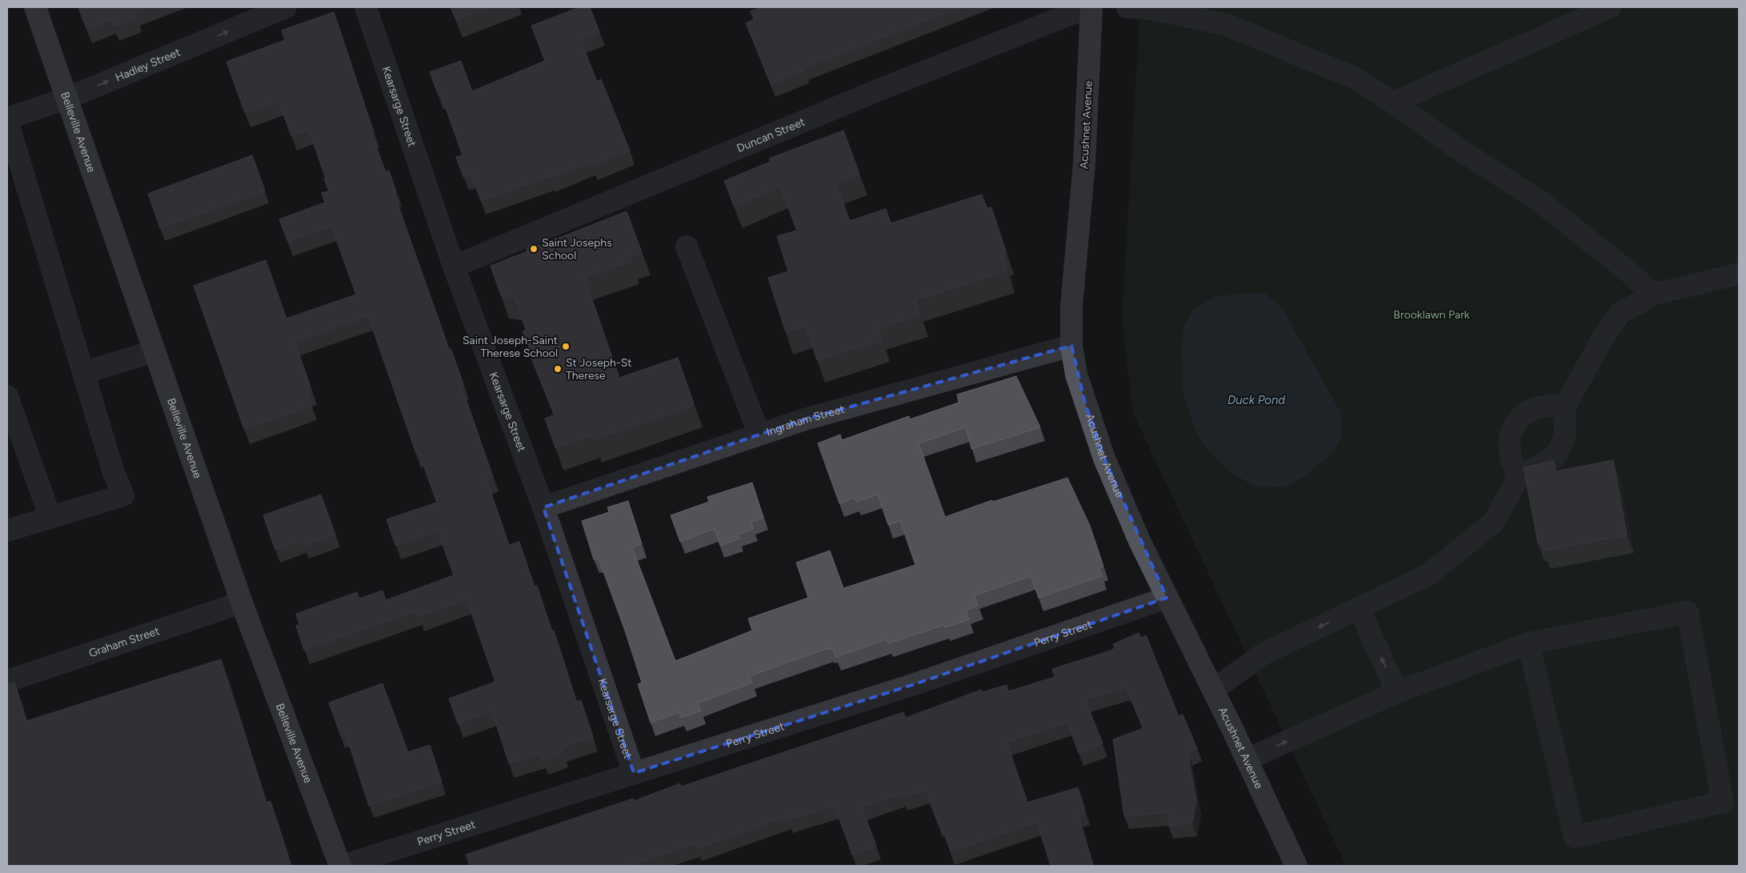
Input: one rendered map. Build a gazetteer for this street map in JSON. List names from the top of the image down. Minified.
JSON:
{"streets":{"main road":["Acushnet Avenue","Belleville Avenue"],"street":["Hadley Street","Kearsarge Street","Duncan Street","Ingraham Street","Perry Street","Graham Street"]},"crossings":[["Hadley Street","Belleville Avenue"],["Kearsarge Street","Duncan Street"],["Kearsarge Street","Ingraham Street"],["Kearsarge Street","Perry Street"],["Acushnet Avenue","Ingraham Street"],["Acushnet Avenue","Perry Street"],["Belleville Avenue","Perry Street"],["Belleville Avenue","Graham Street"]],"one_way":["Hadley Street"],"water":["Duck Pond"],"parks":["Brooklawn Park"],"places":["Saint Josephs School","Saint Joseph-Saint Therese School","St Joseph-St Therese"]}
